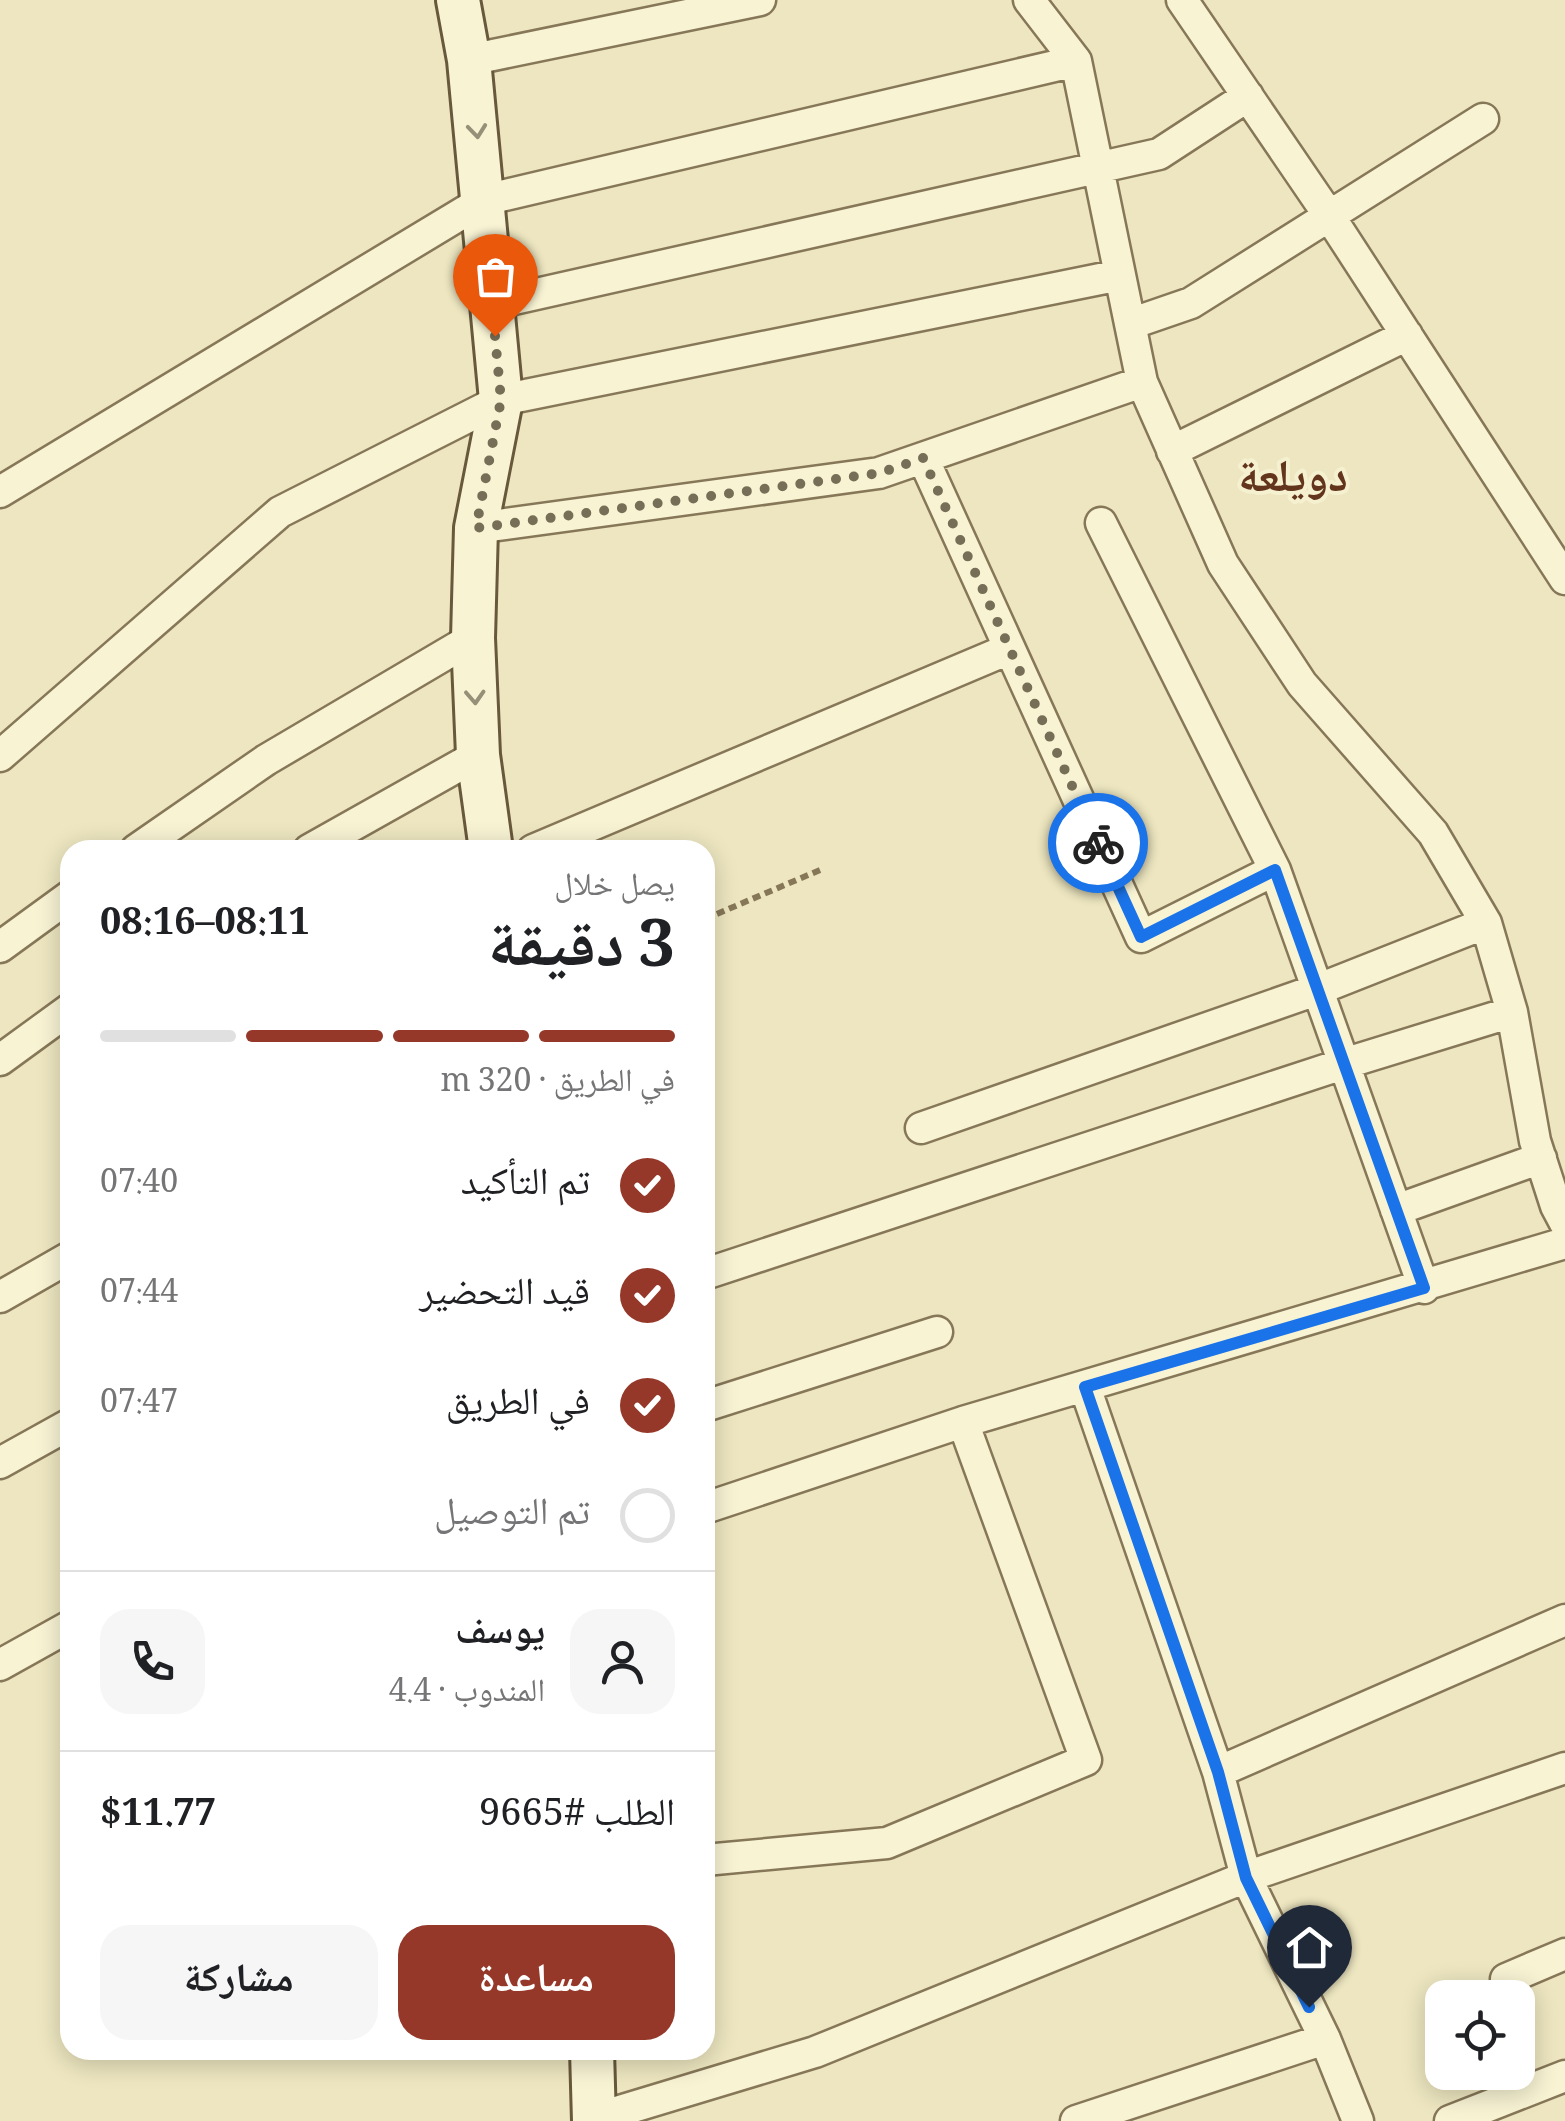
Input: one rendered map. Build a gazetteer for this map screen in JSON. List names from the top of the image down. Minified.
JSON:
{"districts":["دويلعة"],"page":{"heading":["3 دقيقة","يصل خلال","08:11–08:16"],"panel":["يوسف","المندوب · 4.4","الطلب #9665","$11.77"],"bar":"في الطريق · 320 m","list":[["تم التأكيد","07:40"],["قيد التحضير","07:44"],["في الطريق","07:47"],"تم التوصيل"],"buttons":["مساعدة","مشاركة"]}}
